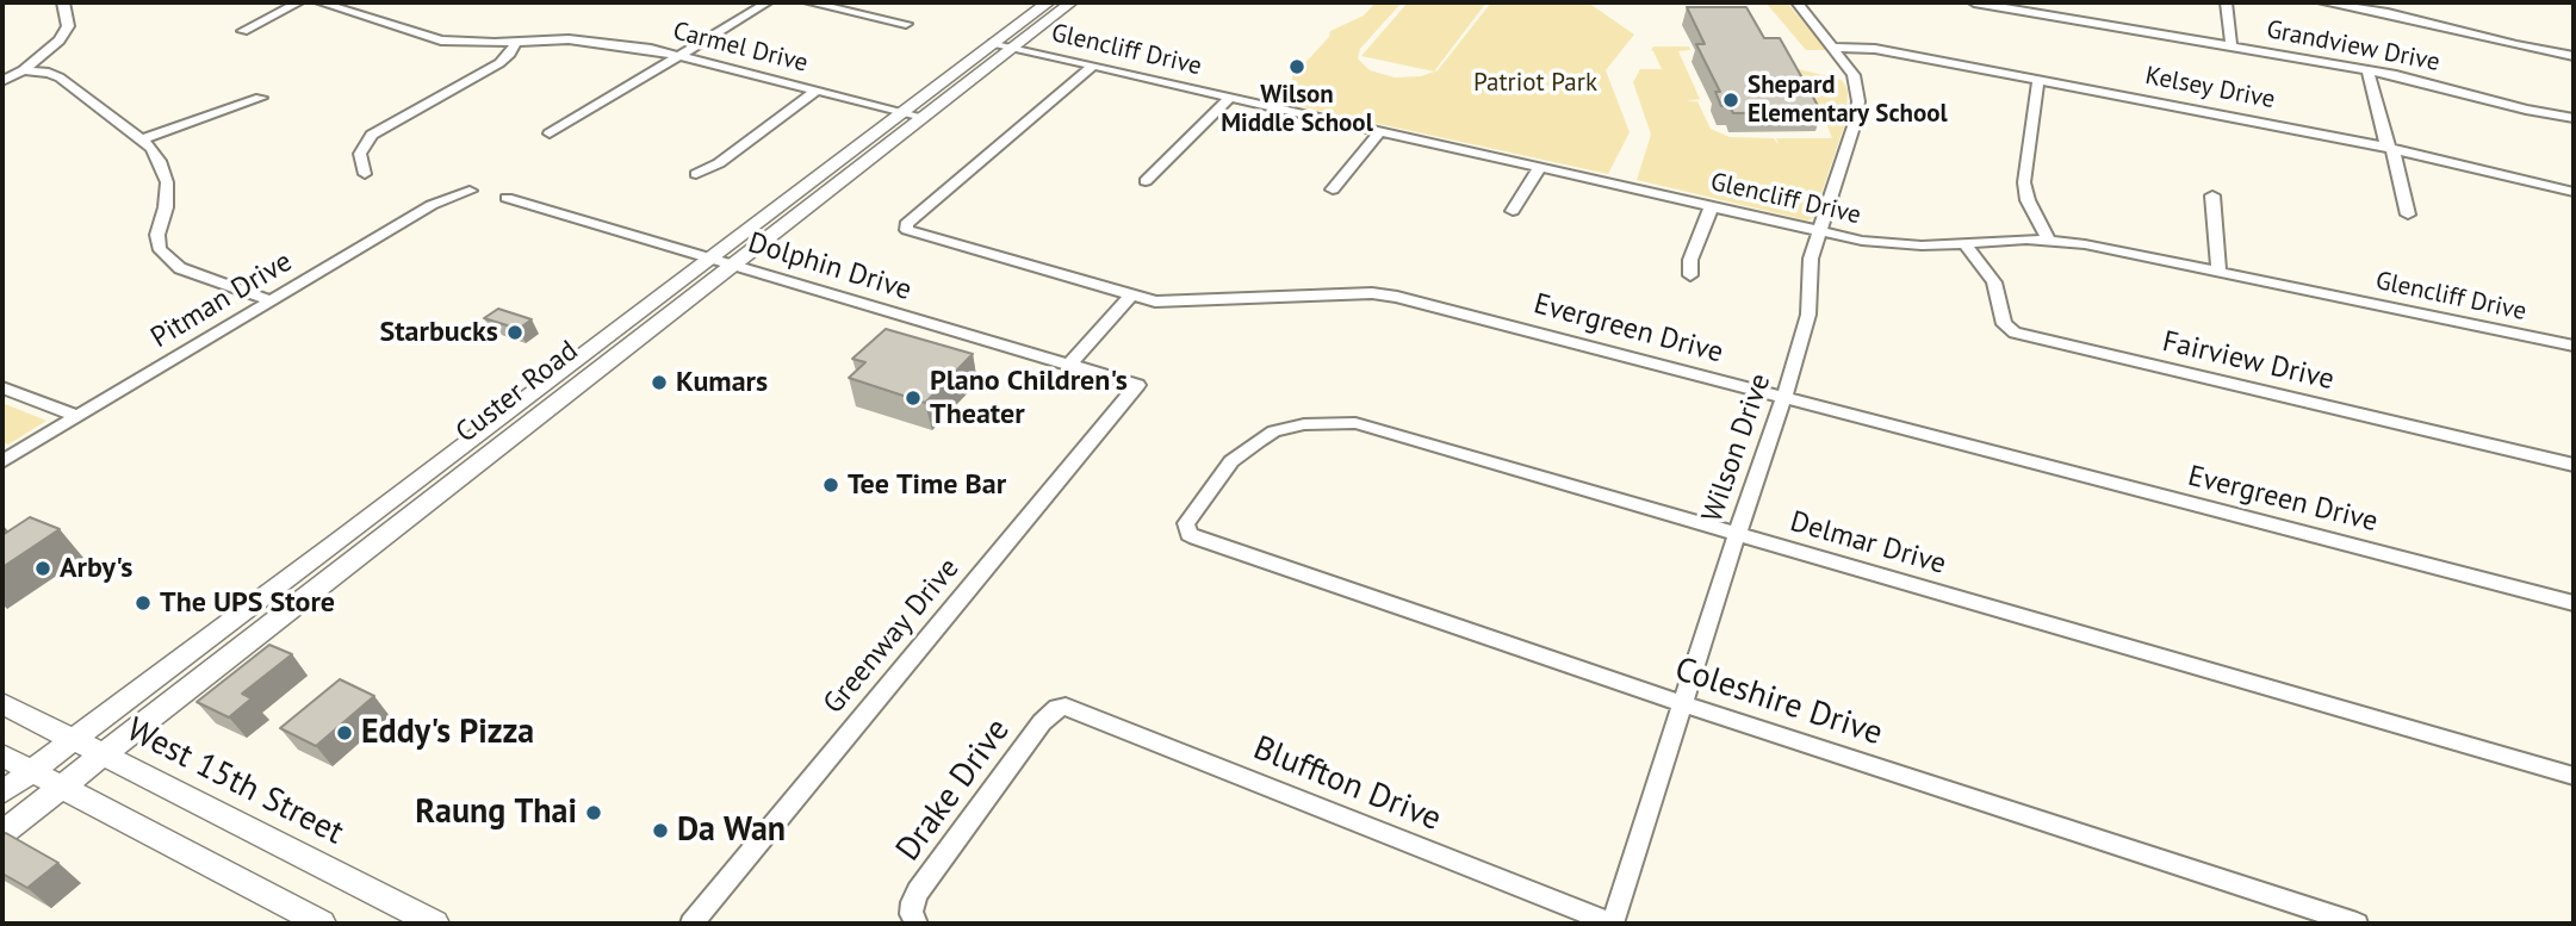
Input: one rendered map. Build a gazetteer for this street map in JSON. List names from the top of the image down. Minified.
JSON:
{"streets":{"main road":["Custer Road","West 15th Street"],"street":["Grandview Drive","Carmel Drive","Glencliff Drive","Kelsey Drive","Dolphin Drive","Pitman Drive","Evergreen Drive","Fairview Drive","Wilson Drive","Delmar Drive","Greenway Drive","Coleshire Drive","Bluffton Drive","Drake Drive"]},"crossings":[["Carmel Drive","Custer Road"],["Glencliff Drive","Evergreen Drive"],["Glencliff Drive","Fairview Drive"],["Glencliff Drive","Custer Road"],["Glencliff Drive","Wilson Drive"],["Kelsey Drive","Wilson Drive"],["Dolphin Drive","Custer Road"],["Dolphin Drive","Greenway Drive"],["Evergreen Drive","Wilson Drive"],["Custer Road","West 15th Street"],["Wilson Drive","Delmar Drive"],["Wilson Drive","Coleshire Drive"],["Wilson Drive","Bluffton Drive"],["Delmar Drive","Coleshire Drive"],["Bluffton Drive","Drake Drive"]],"parks":["Patriot Park"],"places":["Wilson Middle School","Shepard Elementary School","Starbucks","Kumars","Plano Children's Theater","Tee Time Bar","Arby's","The UPS Store","Eddy's Pizza","Raung Thai","Da Wan"]}
